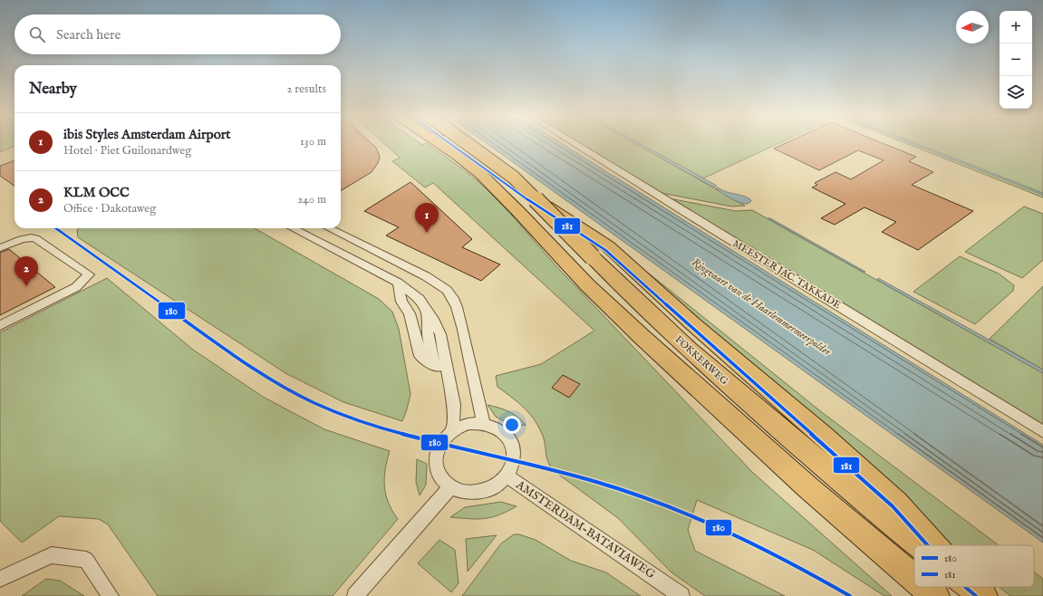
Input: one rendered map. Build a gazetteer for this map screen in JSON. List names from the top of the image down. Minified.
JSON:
{"streets":{"main road":["FOKKERWEG"],"street":["MEESTER JAC. TAKKADE","AMSTERDAM-BATAVIAWEG"]},"water":["Ringvaart van de Haarlemmermeerpolder"],"lines":["transit line 181","transit line 180"],"legend":["180","181"],"north":"left","page":{"map_buttons":["+","−"],"search":"Search here","heading":["Nearby","2 results"],"list":[{"mark":"1","name":"ibis Styles Amsterdam Airport","note":"Hotel · Piet Guilonardweg","value":"130 m"},{"mark":"2","name":"KLM OCC","note":"Office · Dakotaweg","value":"240 m"}],"pins":["1","2"]}}
